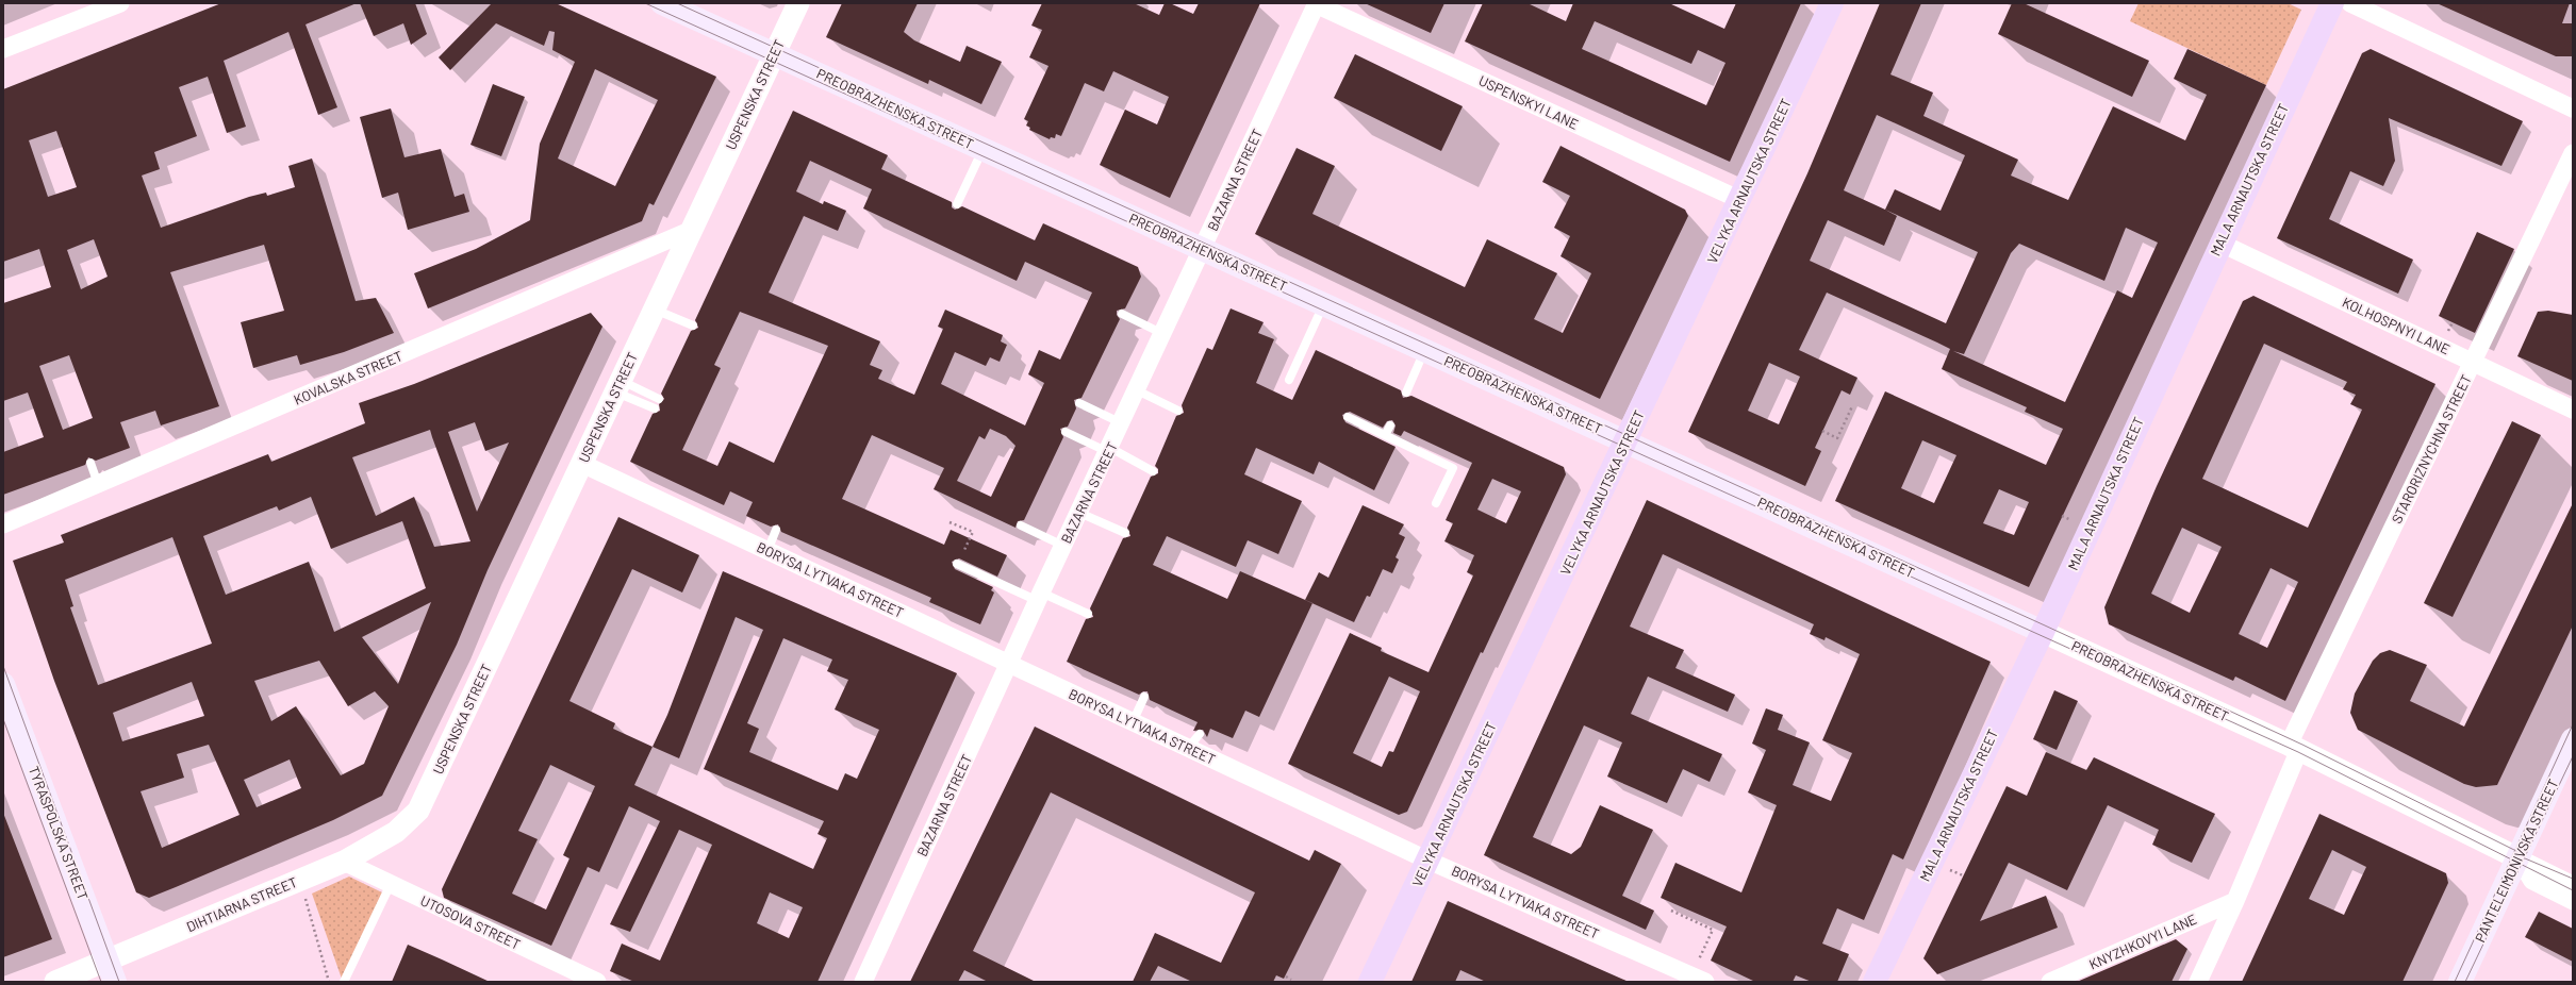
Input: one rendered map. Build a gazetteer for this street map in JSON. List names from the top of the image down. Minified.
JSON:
{"streets":{"main road":["PREOBRAZHENSKA STREET","MALA ARNAUTSKA STREET","VELYKA ARNAUTSKA STREET","TYRASPOLSKA STREET","PANTELEIMONIVSKA STREET"],"street":["USPENSKA STREET","USPENSKYI LANE","BAZARNA STREET","KOLHOSPNYI LANE","KOVALSKA STREET","STARORIZNYCHNA STREET","BORYSA LYTVAKA STREET","DIHTIARNA STREET","UTOSOVA STREET","KNYZHKOVYI LANE"]},"crossings":[["USPENSKA STREET","PREOBRAZHENSKA STREET"],["USPENSKA STREET","KOVALSKA STREET"],["USPENSKA STREET","BORYSA LYTVAKA STREET"],["USPENSKA STREET","DIHTIARNA STREET"],["USPENSKYI LANE","BAZARNA STREET"],["USPENSKYI LANE","VELYKA ARNAUTSKA STREET"],["PREOBRAZHENSKA STREET","BAZARNA STREET"],["PREOBRAZHENSKA STREET","MALA ARNAUTSKA STREET"],["PREOBRAZHENSKA STREET","VELYKA ARNAUTSKA STREET"],["PREOBRAZHENSKA STREET","STARORIZNYCHNA STREET"],["PREOBRAZHENSKA STREET","PANTELEIMONIVSKA STREET"],["BAZARNA STREET","BORYSA LYTVAKA STREET"],["MALA ARNAUTSKA STREET","KOLHOSPNYI LANE"],["VELYKA ARNAUTSKA STREET","BORYSA LYTVAKA STREET"],["KOLHOSPNYI LANE","STARORIZNYCHNA STREET"],["TYRASPOLSKA STREET","DIHTIARNA STREET"],["DIHTIARNA STREET","UTOSOVA STREET"]]}
